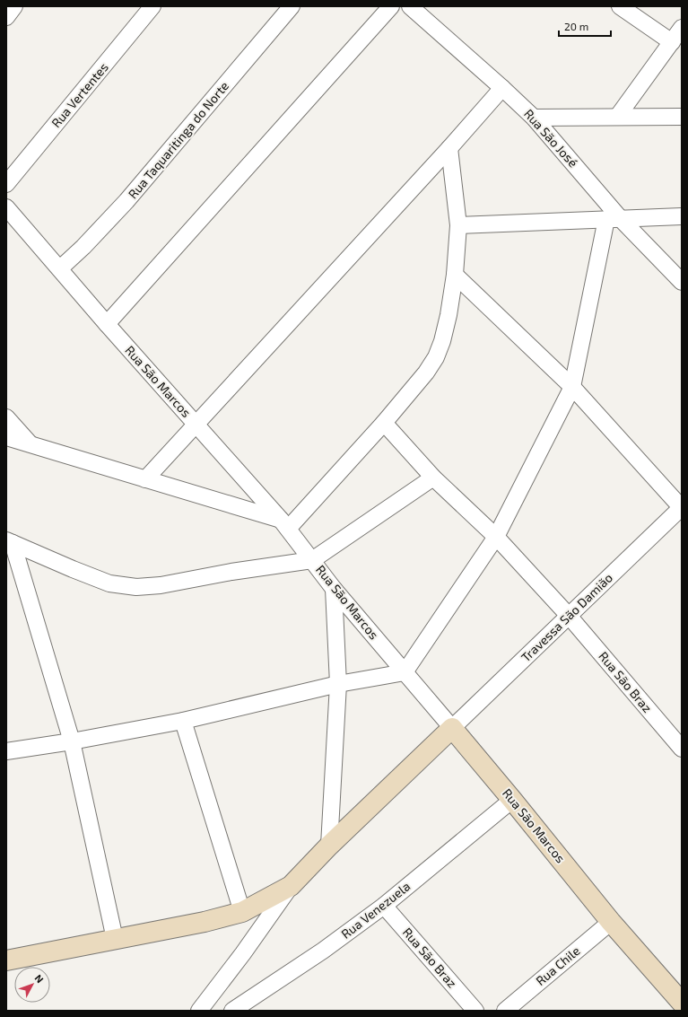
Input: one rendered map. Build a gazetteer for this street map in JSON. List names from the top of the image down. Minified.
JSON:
{"streets":{"street":["Rua Vertentes","Rua São José","Rua Taquaritinga do Norte","Rua São Marcos","Travessa São Damião","Rua São Braz","Rua Venezuela","Rua Chile"]},"crossings":[["Rua Taquaritinga do Norte","Rua São Marcos"],["Rua São Marcos","Travessa São Damião"],["Rua São Marcos","Rua Venezuela"],["Rua São Marcos","Rua Chile"],["Travessa São Damião","Rua São Braz"],["Rua São Braz","Rua Venezuela"]],"scale_bar":"20 m","north":"top right"}
